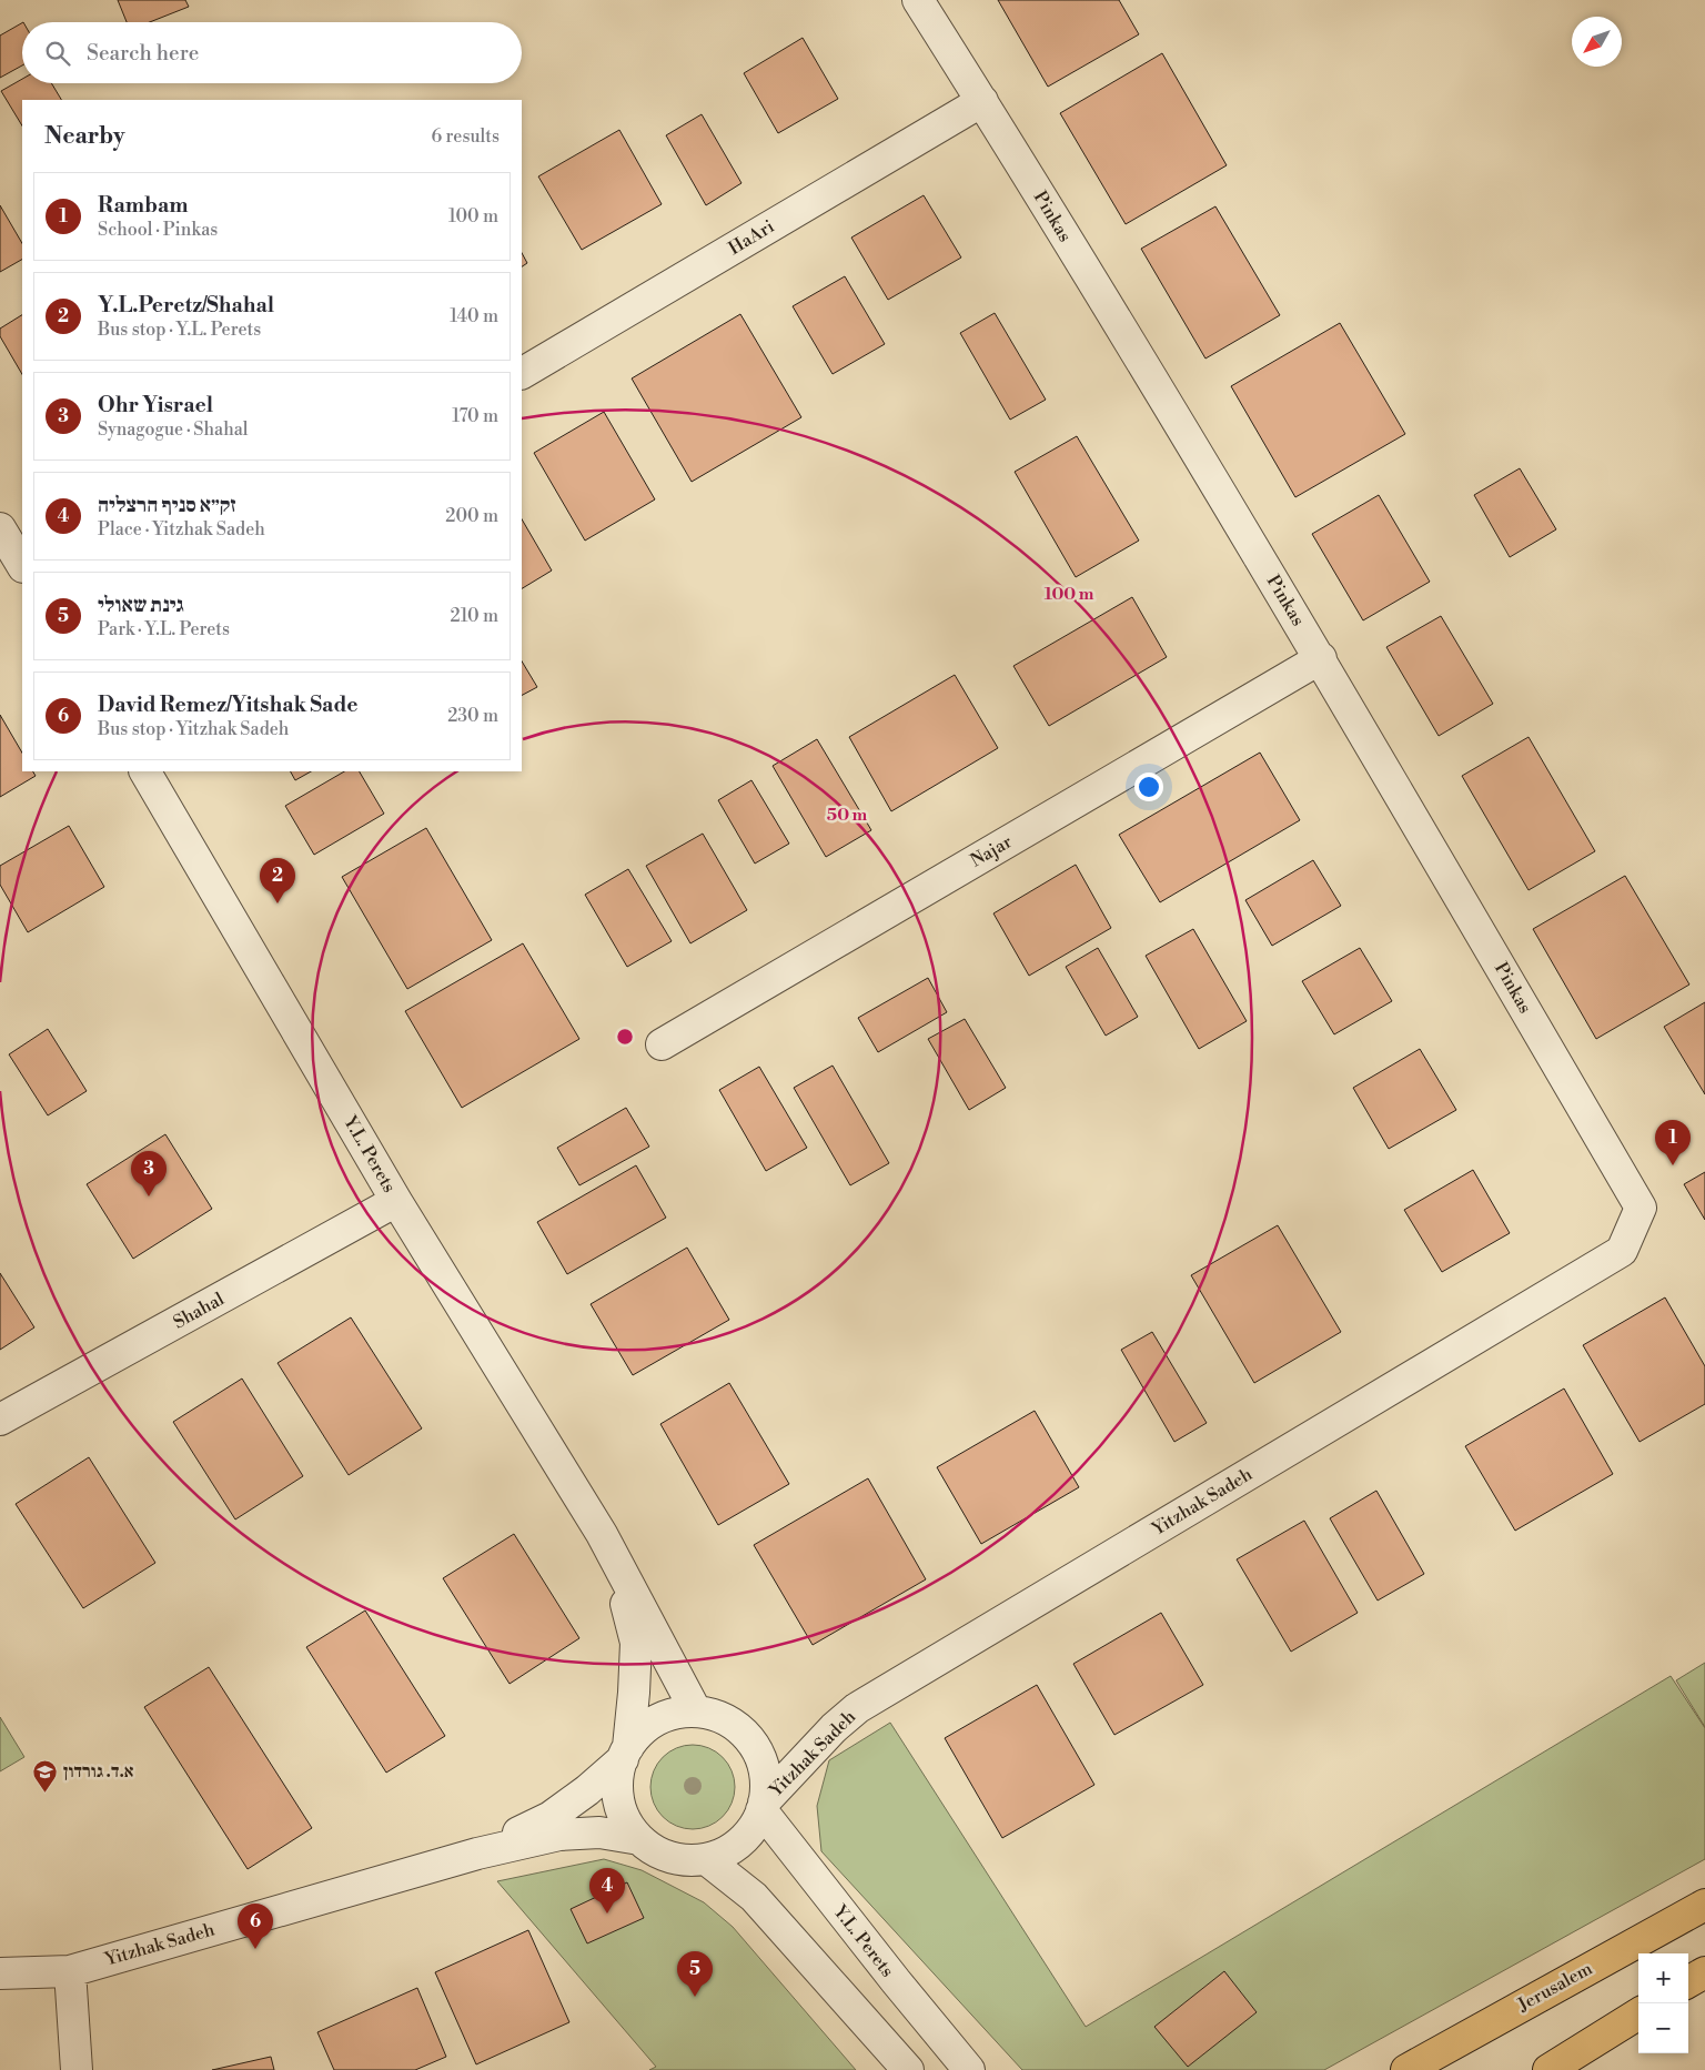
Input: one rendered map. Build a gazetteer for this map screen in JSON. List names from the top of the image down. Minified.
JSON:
{"streets":{"main road":["Jerusalem"],"street":["Pinkas","HaAri","Najar","Y.L. Perets","Shahal","Yitzhak Sadeh"]},"crossings":[["Pinkas","HaAri"],["Pinkas","Najar"],["Pinkas","Yitzhak Sadeh"],["Y.L. Perets","Shahal"],["Y.L. Perets","Yitzhak Sadeh"]],"places":{"school or university":["א.ד. גורדון"]},"north":"bottom left","page":{"search":"Search here","heading":["Nearby","6 results"],"list":[{"mark":"1","name":"Rambam","note":"School · Pinkas","value":"100 m"},{"mark":"2","name":"Y.L.Peretz/Shahal","note":"Bus stop · Y.L. Perets","value":"140 m"},{"mark":"3","name":"Ohr Yisrael","note":"Synagogue · Shahal","value":"170 m"},{"mark":"4","name":"זק״א סניף הרצליה","note":"Place · Yitzhak Sadeh","value":"200 m"},{"mark":"5","name":"גינת שאולי","note":"Park · Y.L. Perets","value":"210 m"},{"mark":"6","name":"David Remez/Yitshak Sade","note":"Bus stop · Yitzhak Sadeh","value":"230 m"}],"pins":["2","1","3","4","6","5"],"map_buttons":["+","−"]},"rings":["100 m","50 m"]}
